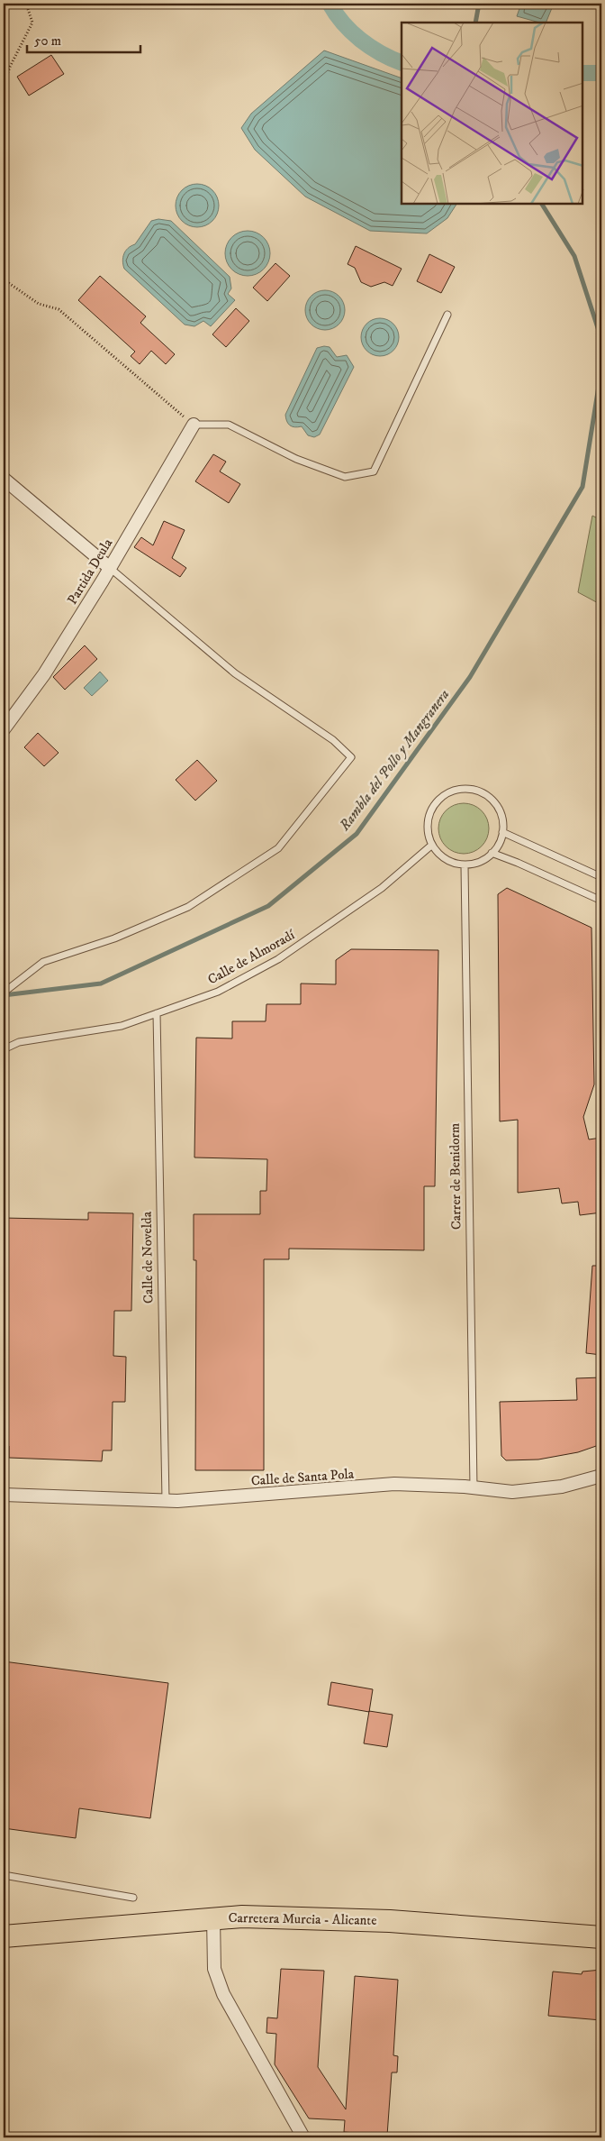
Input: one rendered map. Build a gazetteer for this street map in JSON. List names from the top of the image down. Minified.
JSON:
{"streets":{"highway":["Carretera Murcia - Alicante"],"street":["Partida Deula","Calle de Santa Pola"],"lane":["Calle de Almoradí","Carrer de Benidorm","Calle de Novelda"]},"crossings":[["Calle de Almoradí","Carrer de Benidorm"],["Calle de Almoradí","Calle de Novelda"],["Carrer de Benidorm","Calle de Santa Pola"],["Calle de Novelda","Calle de Santa Pola"]],"water":["Rambla del Pollo y Mangranera"],"scale_bar":"50 m"}
